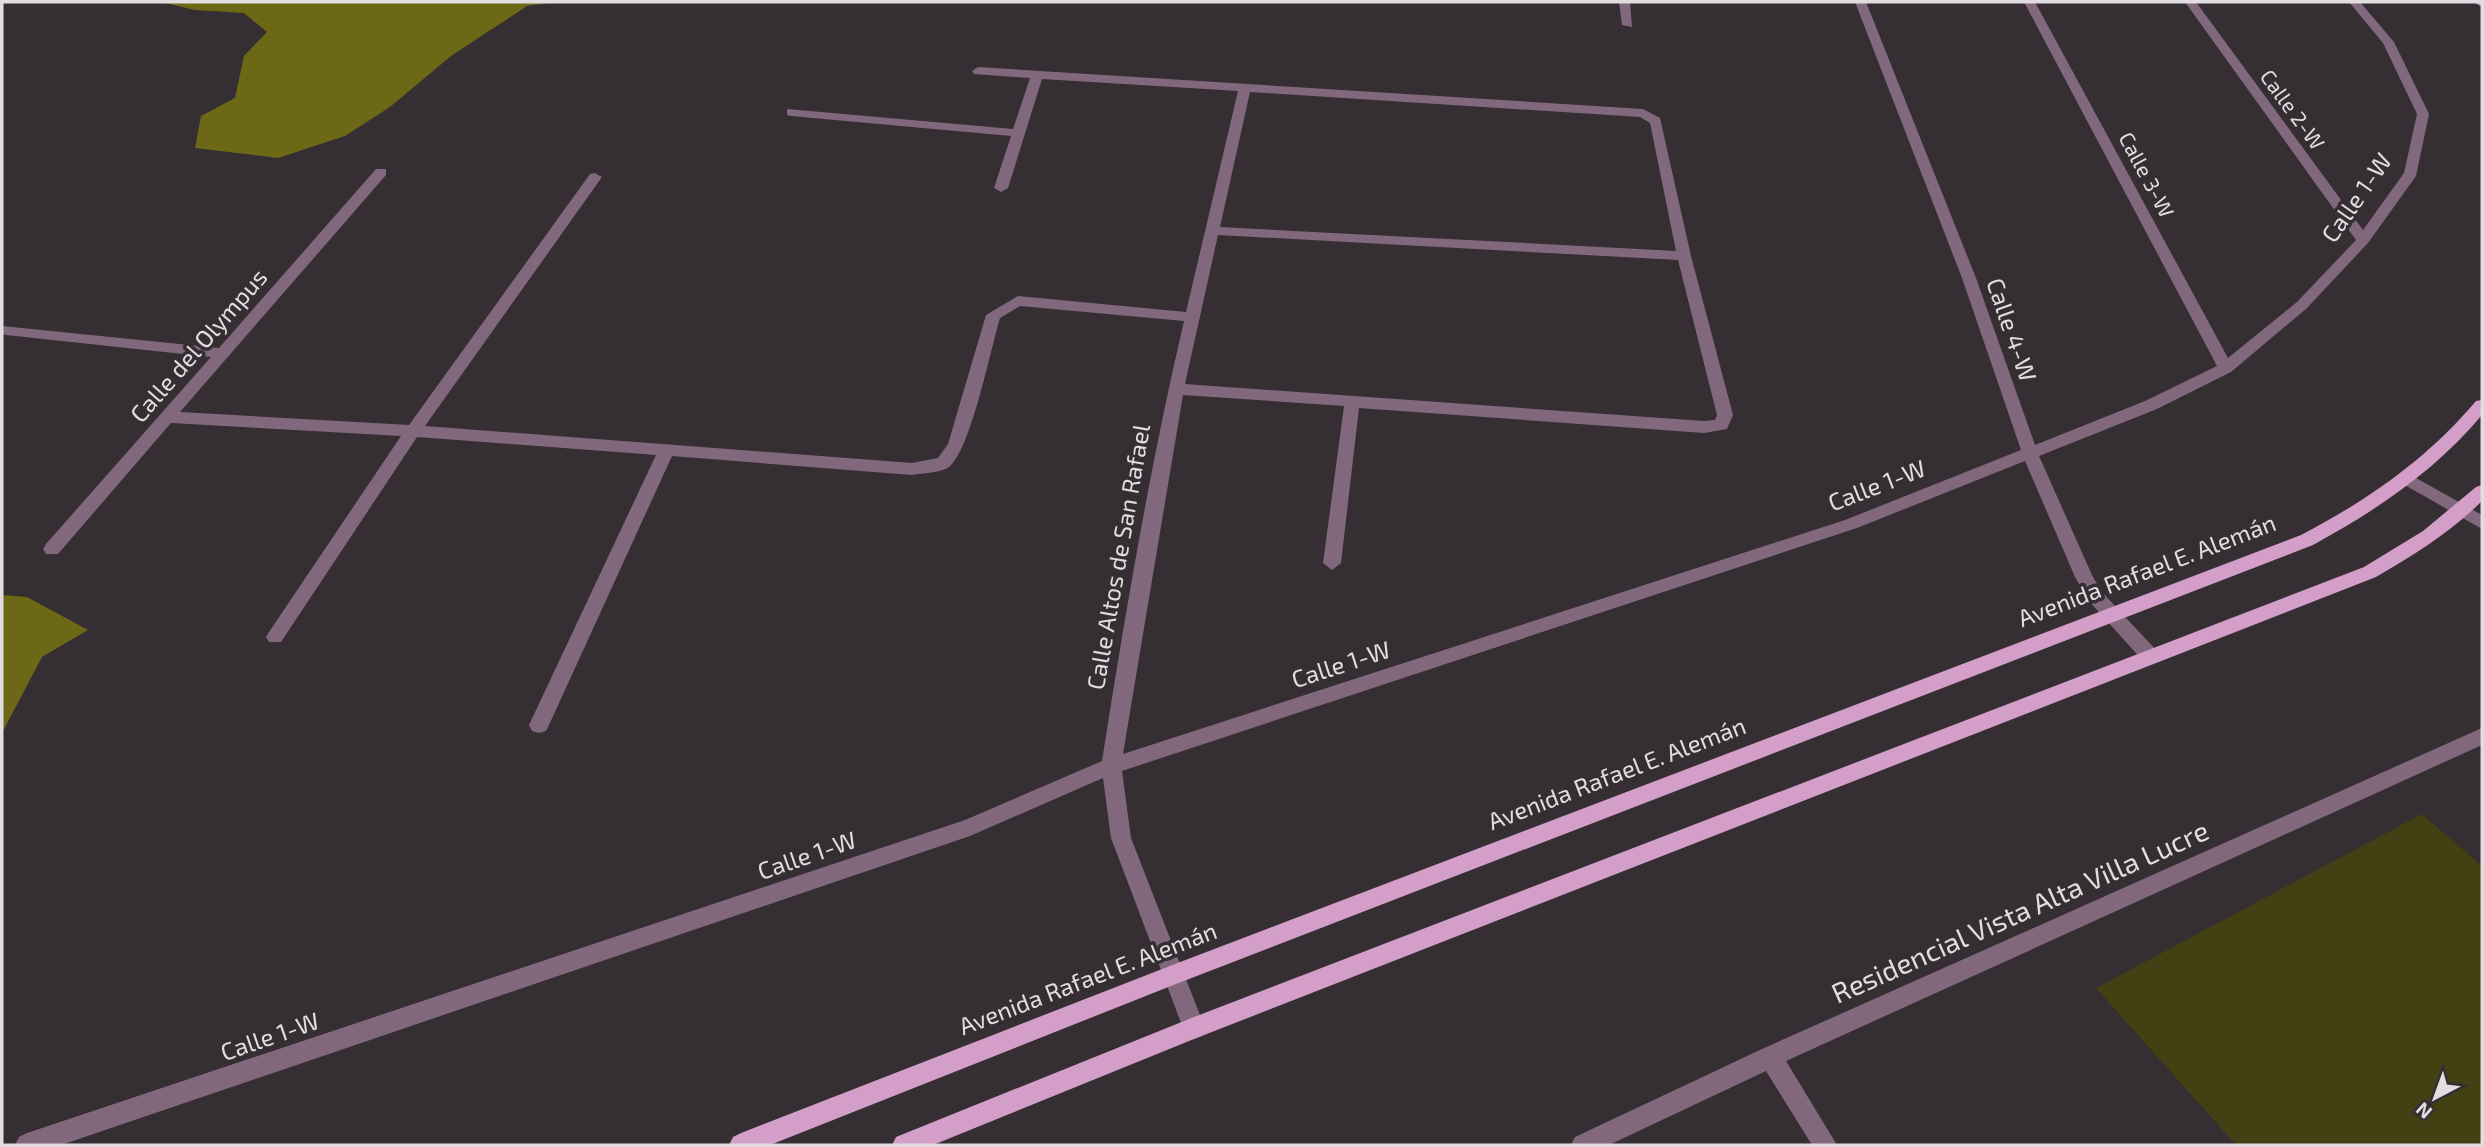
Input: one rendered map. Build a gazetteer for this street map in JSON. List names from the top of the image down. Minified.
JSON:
{"streets":{"main road":["Avenida Rafael E. Alemán"],"street":["Calle 2-W","Calle 3-W","Calle 1-W","Calle 4-W","Calle del Olympus","Calle Altos de San Rafael","Residencial Vista Alta Villa Lucre"]},"crossings":[["Calle 2-W","Calle 1-W"],["Calle 3-W","Calle 1-W"],["Calle 1-W","Calle 4-W"],["Calle 1-W","Calle Altos de San Rafael"],["Calle 4-W","Avenida Rafael E. Alemán"],["Calle Altos de San Rafael","Avenida Rafael E. Alemán"]],"north":"bottom left"}
